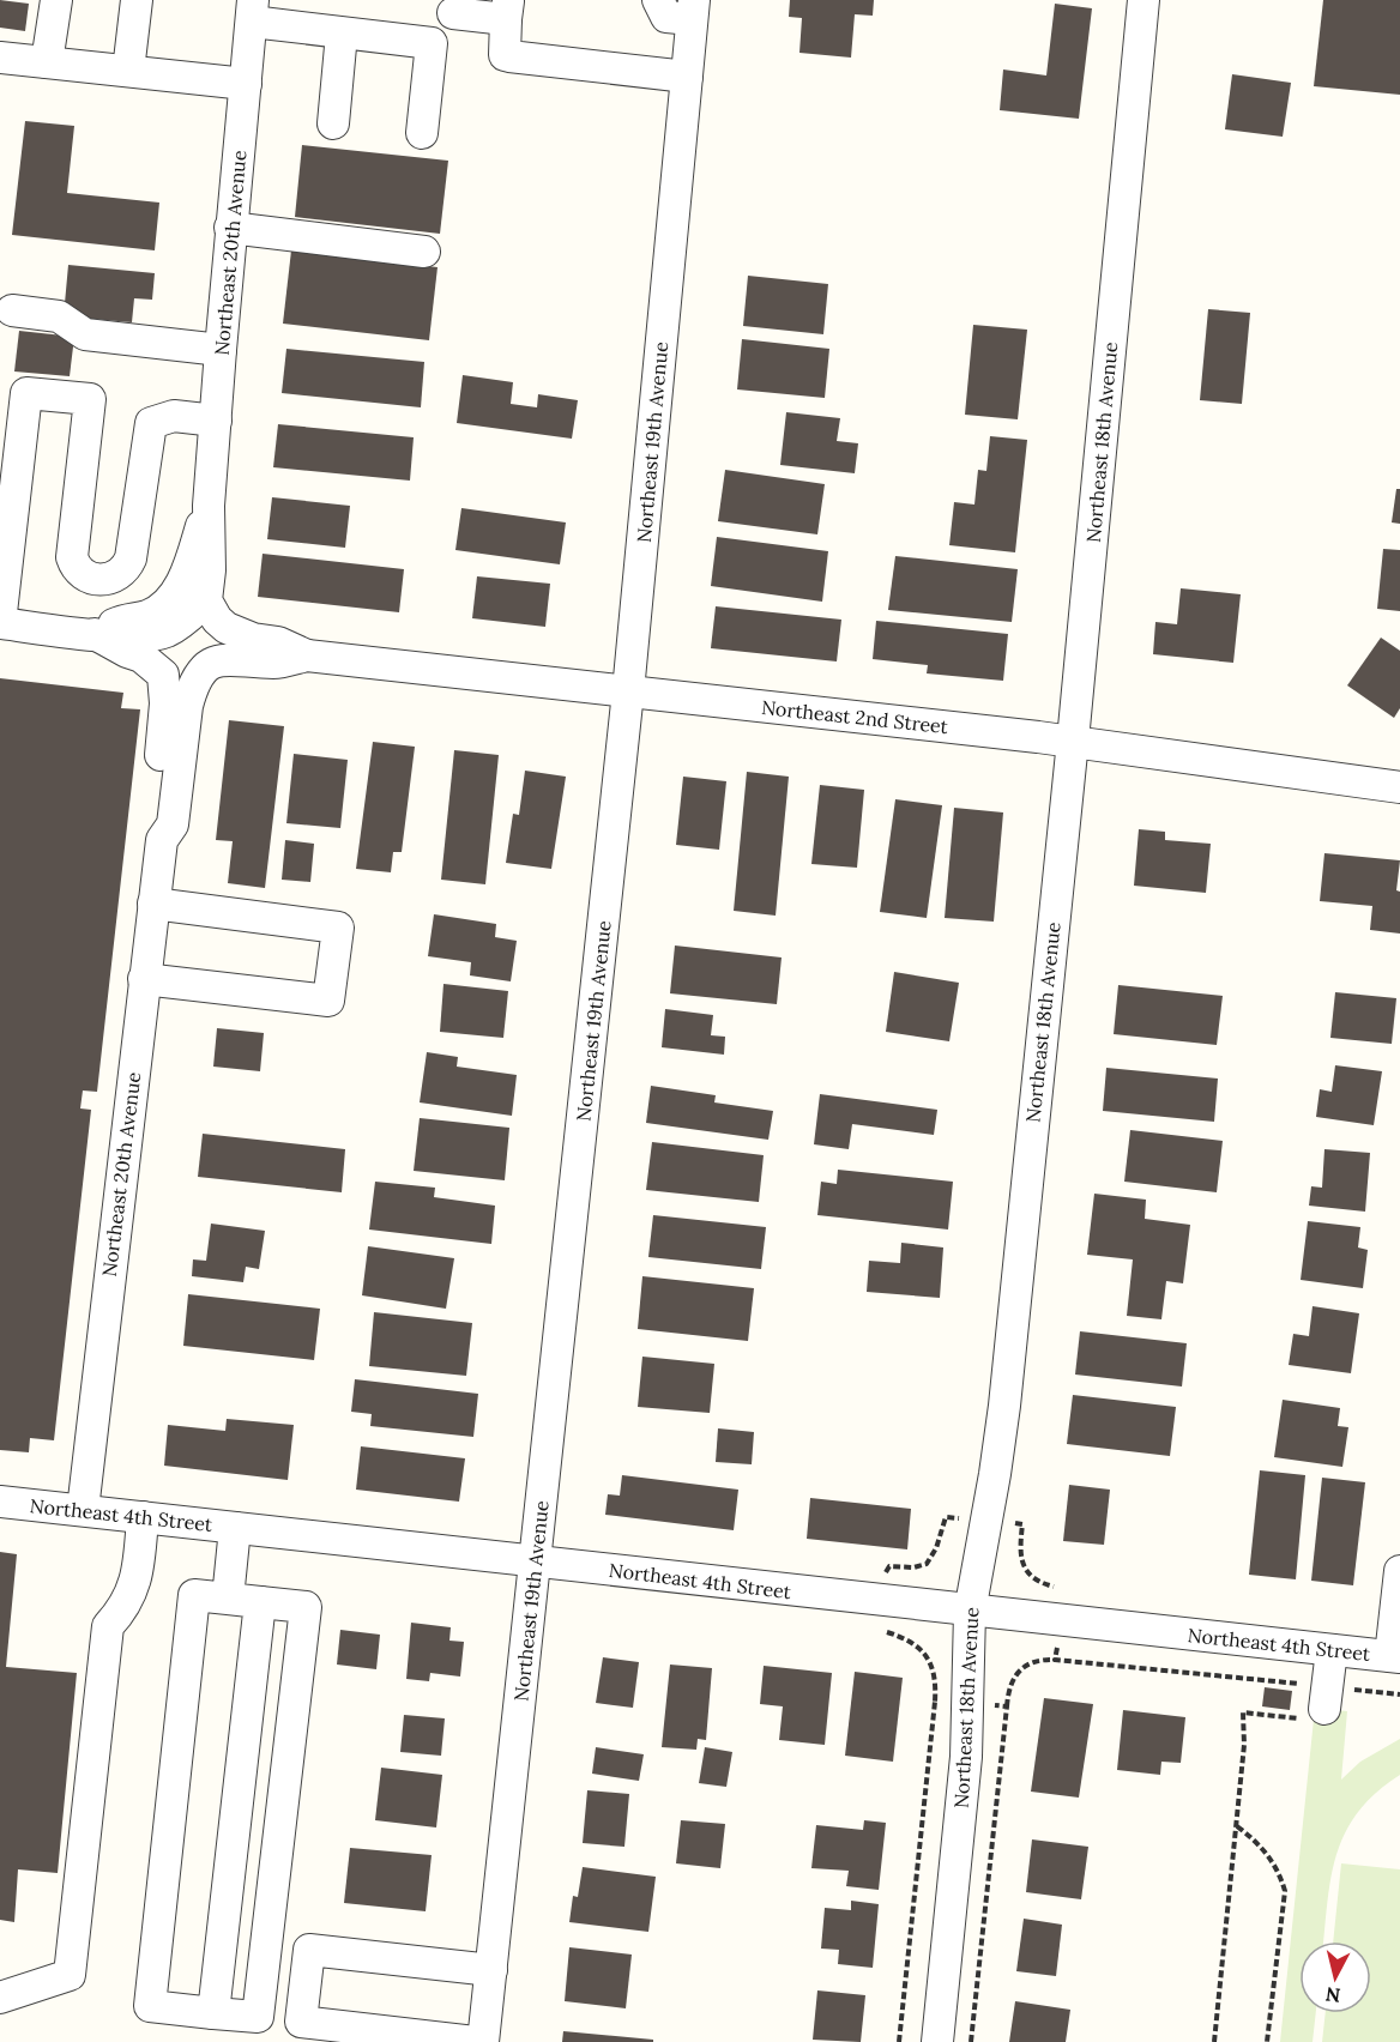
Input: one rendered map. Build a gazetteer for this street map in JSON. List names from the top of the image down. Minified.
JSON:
{"streets":{"street":["Northeast 20th Avenue","Northeast 19th Avenue","Northeast 18th Avenue","Northeast 2nd Street","Northeast 4th Street"]},"crossings":[["Northeast 20th Avenue","Northeast 2nd Street"],["Northeast 20th Avenue","Northeast 4th Street"],["Northeast 19th Avenue","Northeast 2nd Street"],["Northeast 19th Avenue","Northeast 4th Street"],["Northeast 18th Avenue","Northeast 2nd Street"],["Northeast 18th Avenue","Northeast 4th Street"]],"north":"bottom"}
